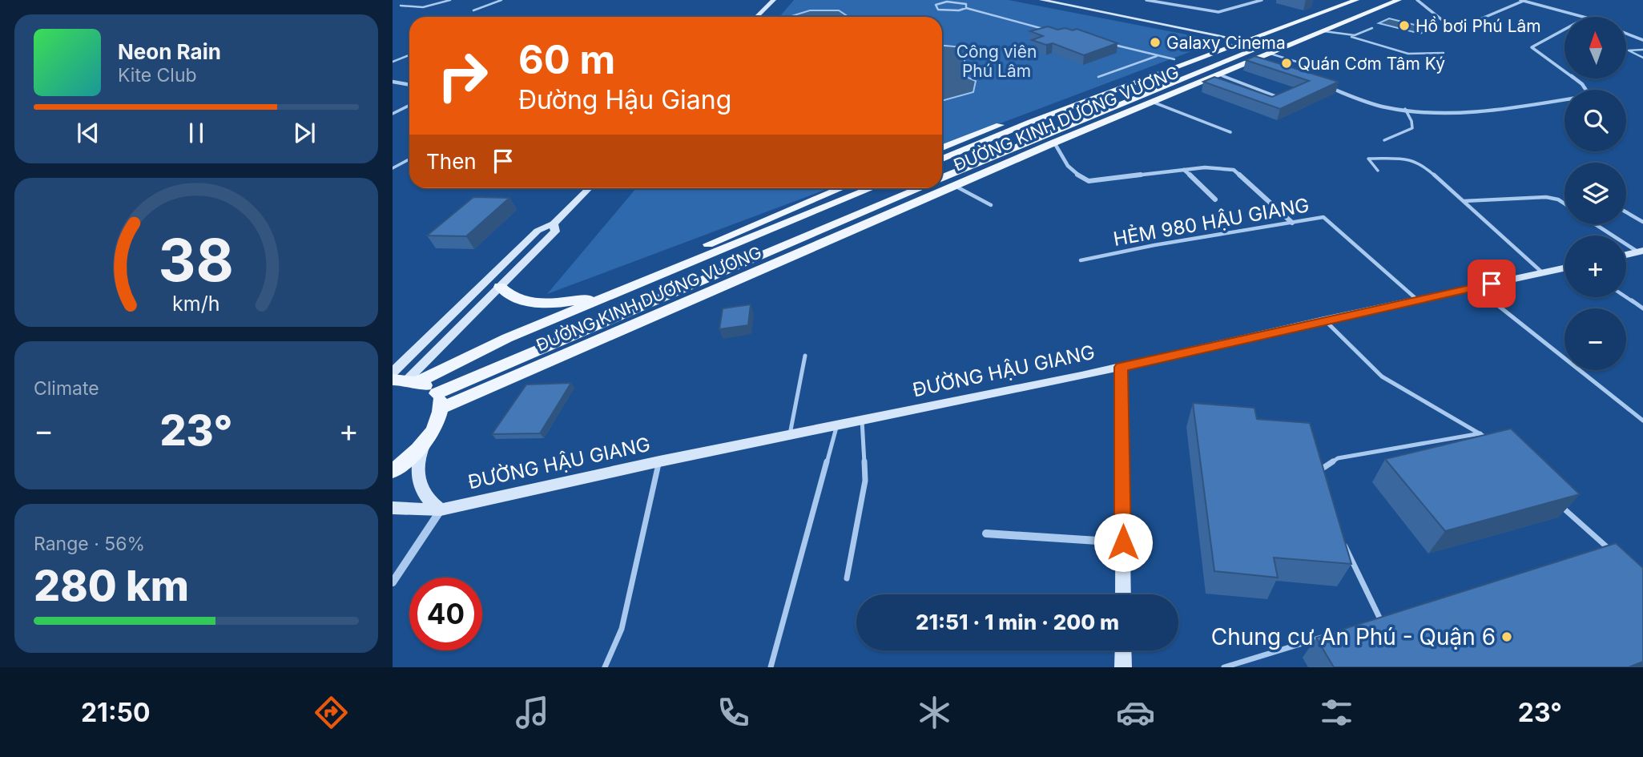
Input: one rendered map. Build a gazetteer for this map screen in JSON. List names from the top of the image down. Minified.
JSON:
{"streets":{"main road":["ĐƯỜNG KINH DƯƠNG VƯƠNG","ĐƯỜNG HẬU GIANG"],"lane":["HẺM 980 HẬU GIANG"]},"crossings":[["HẺM 980 HẬU GIANG","ĐƯỜNG HẬU GIANG"]],"parks":["Công viên Phú Lâm"],"places":["Hồ bơi Phú Lâm","Galaxy Cinema","Quán Cơm Tâm Ký","Chung cư An Phú - Quận 6"],"north":"top","page":{"map_buttons":["+","−"],"turn":["60 m","Đường Hậu Giang"],"song":["Neon Rain","Kite Club"],"then":"Then","tile":["Climate",["Range · 56%","280 km"]],"heat":["−","23°","+"],"limit":"40","trip":"21:51 · 1 min · 200 m","tabs":["21:50","23°"],"gauge":["38","km/h"]}}
